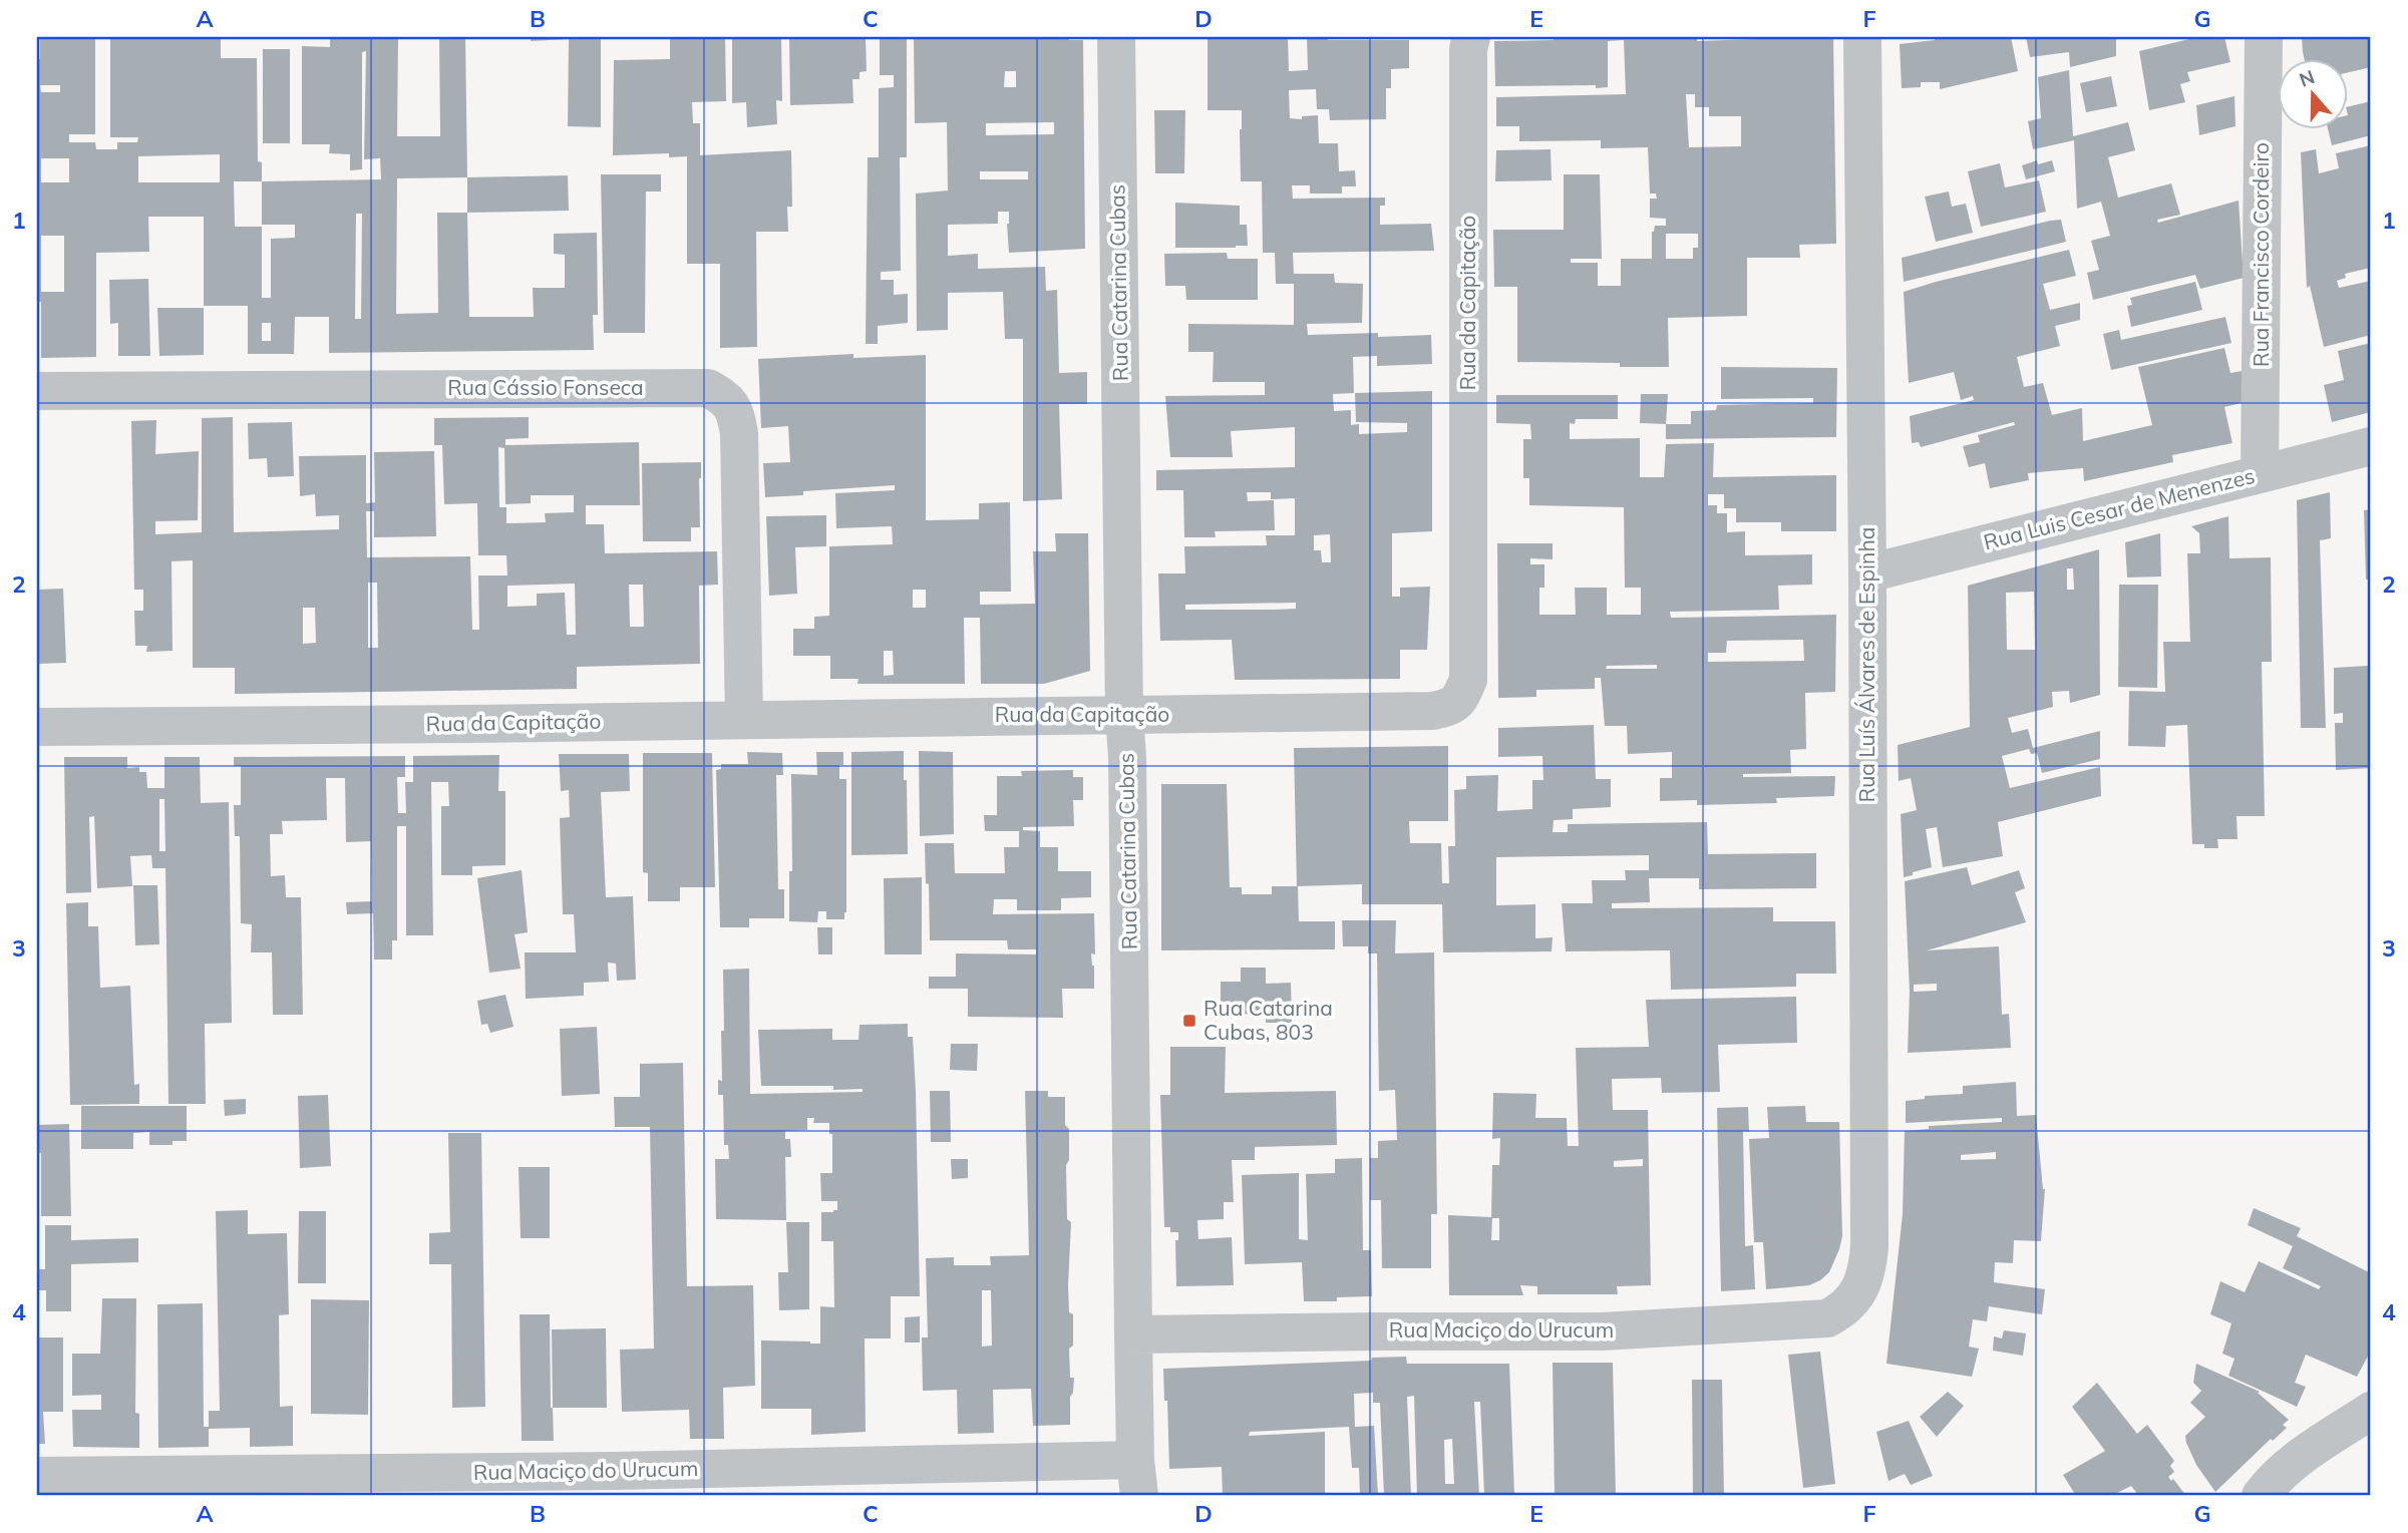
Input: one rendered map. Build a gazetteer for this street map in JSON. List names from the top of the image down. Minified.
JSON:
{"streets":{"street":["Rua Francisco Cordeiro","Rua Catarina Cubas","Rua da Capitação","Rua Cássio Fonseca","Rua Luis Cesar de Menenzes","Rua Luís Álvares de Espinha","Rua Maciço do Urucum"]},"crossings":[["Rua Francisco Cordeiro","Rua Luis Cesar de Menenzes"],["Rua Catarina Cubas","Rua da Capitação"],["Rua Catarina Cubas","Rua Maciço do Urucum"],["Rua da Capitação","Rua Cássio Fonseca"],["Rua Luis Cesar de Menenzes","Rua Luís Álvares de Espinha"],["Rua Luís Álvares de Espinha","Rua Maciço do Urucum"]],"places":{"transit":["Rua Catarina Cubas, 803"]},"north":"top","grid":{"columns":["A","B","C","D","E","F","G"],"rows":["1","2","3","4"]}}
